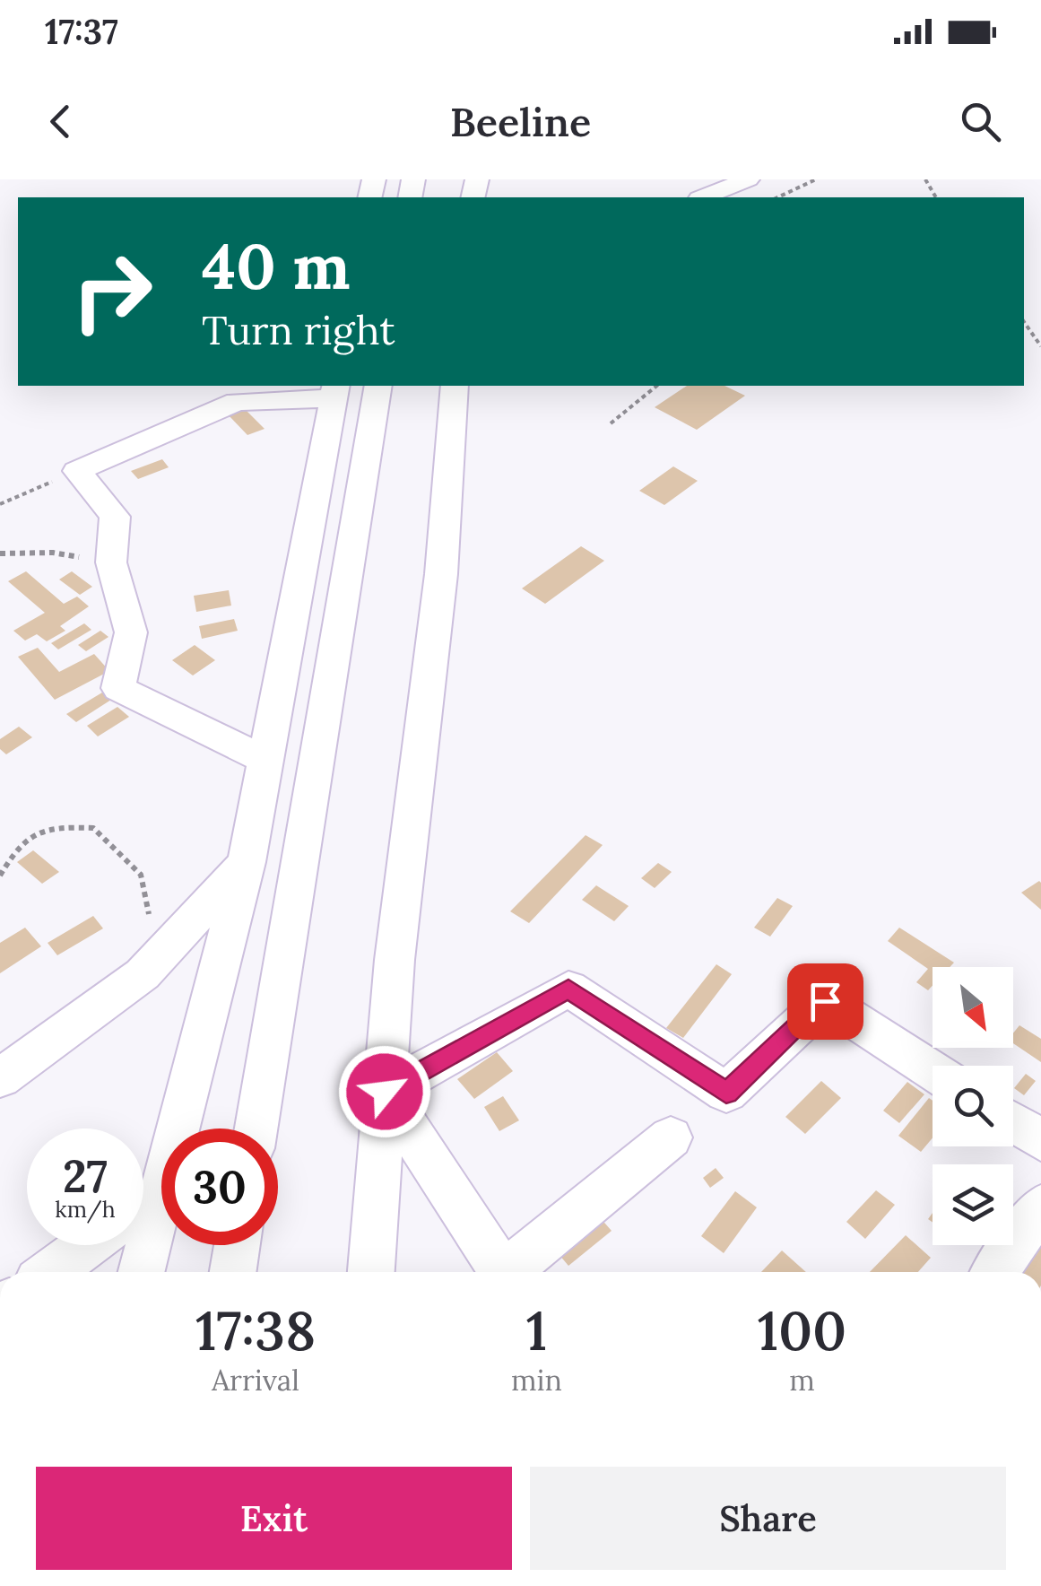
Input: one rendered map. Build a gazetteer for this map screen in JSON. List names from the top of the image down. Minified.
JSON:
{"north":"bottom right","page":{"status":"17:37","header":"Beeline","turn":["40 m","Turn right"],"speed":"27 km/h","limit":"30","eta":["17:38","Arrival","1","min","100","m"],"buttons":["Exit","Share"]}}
